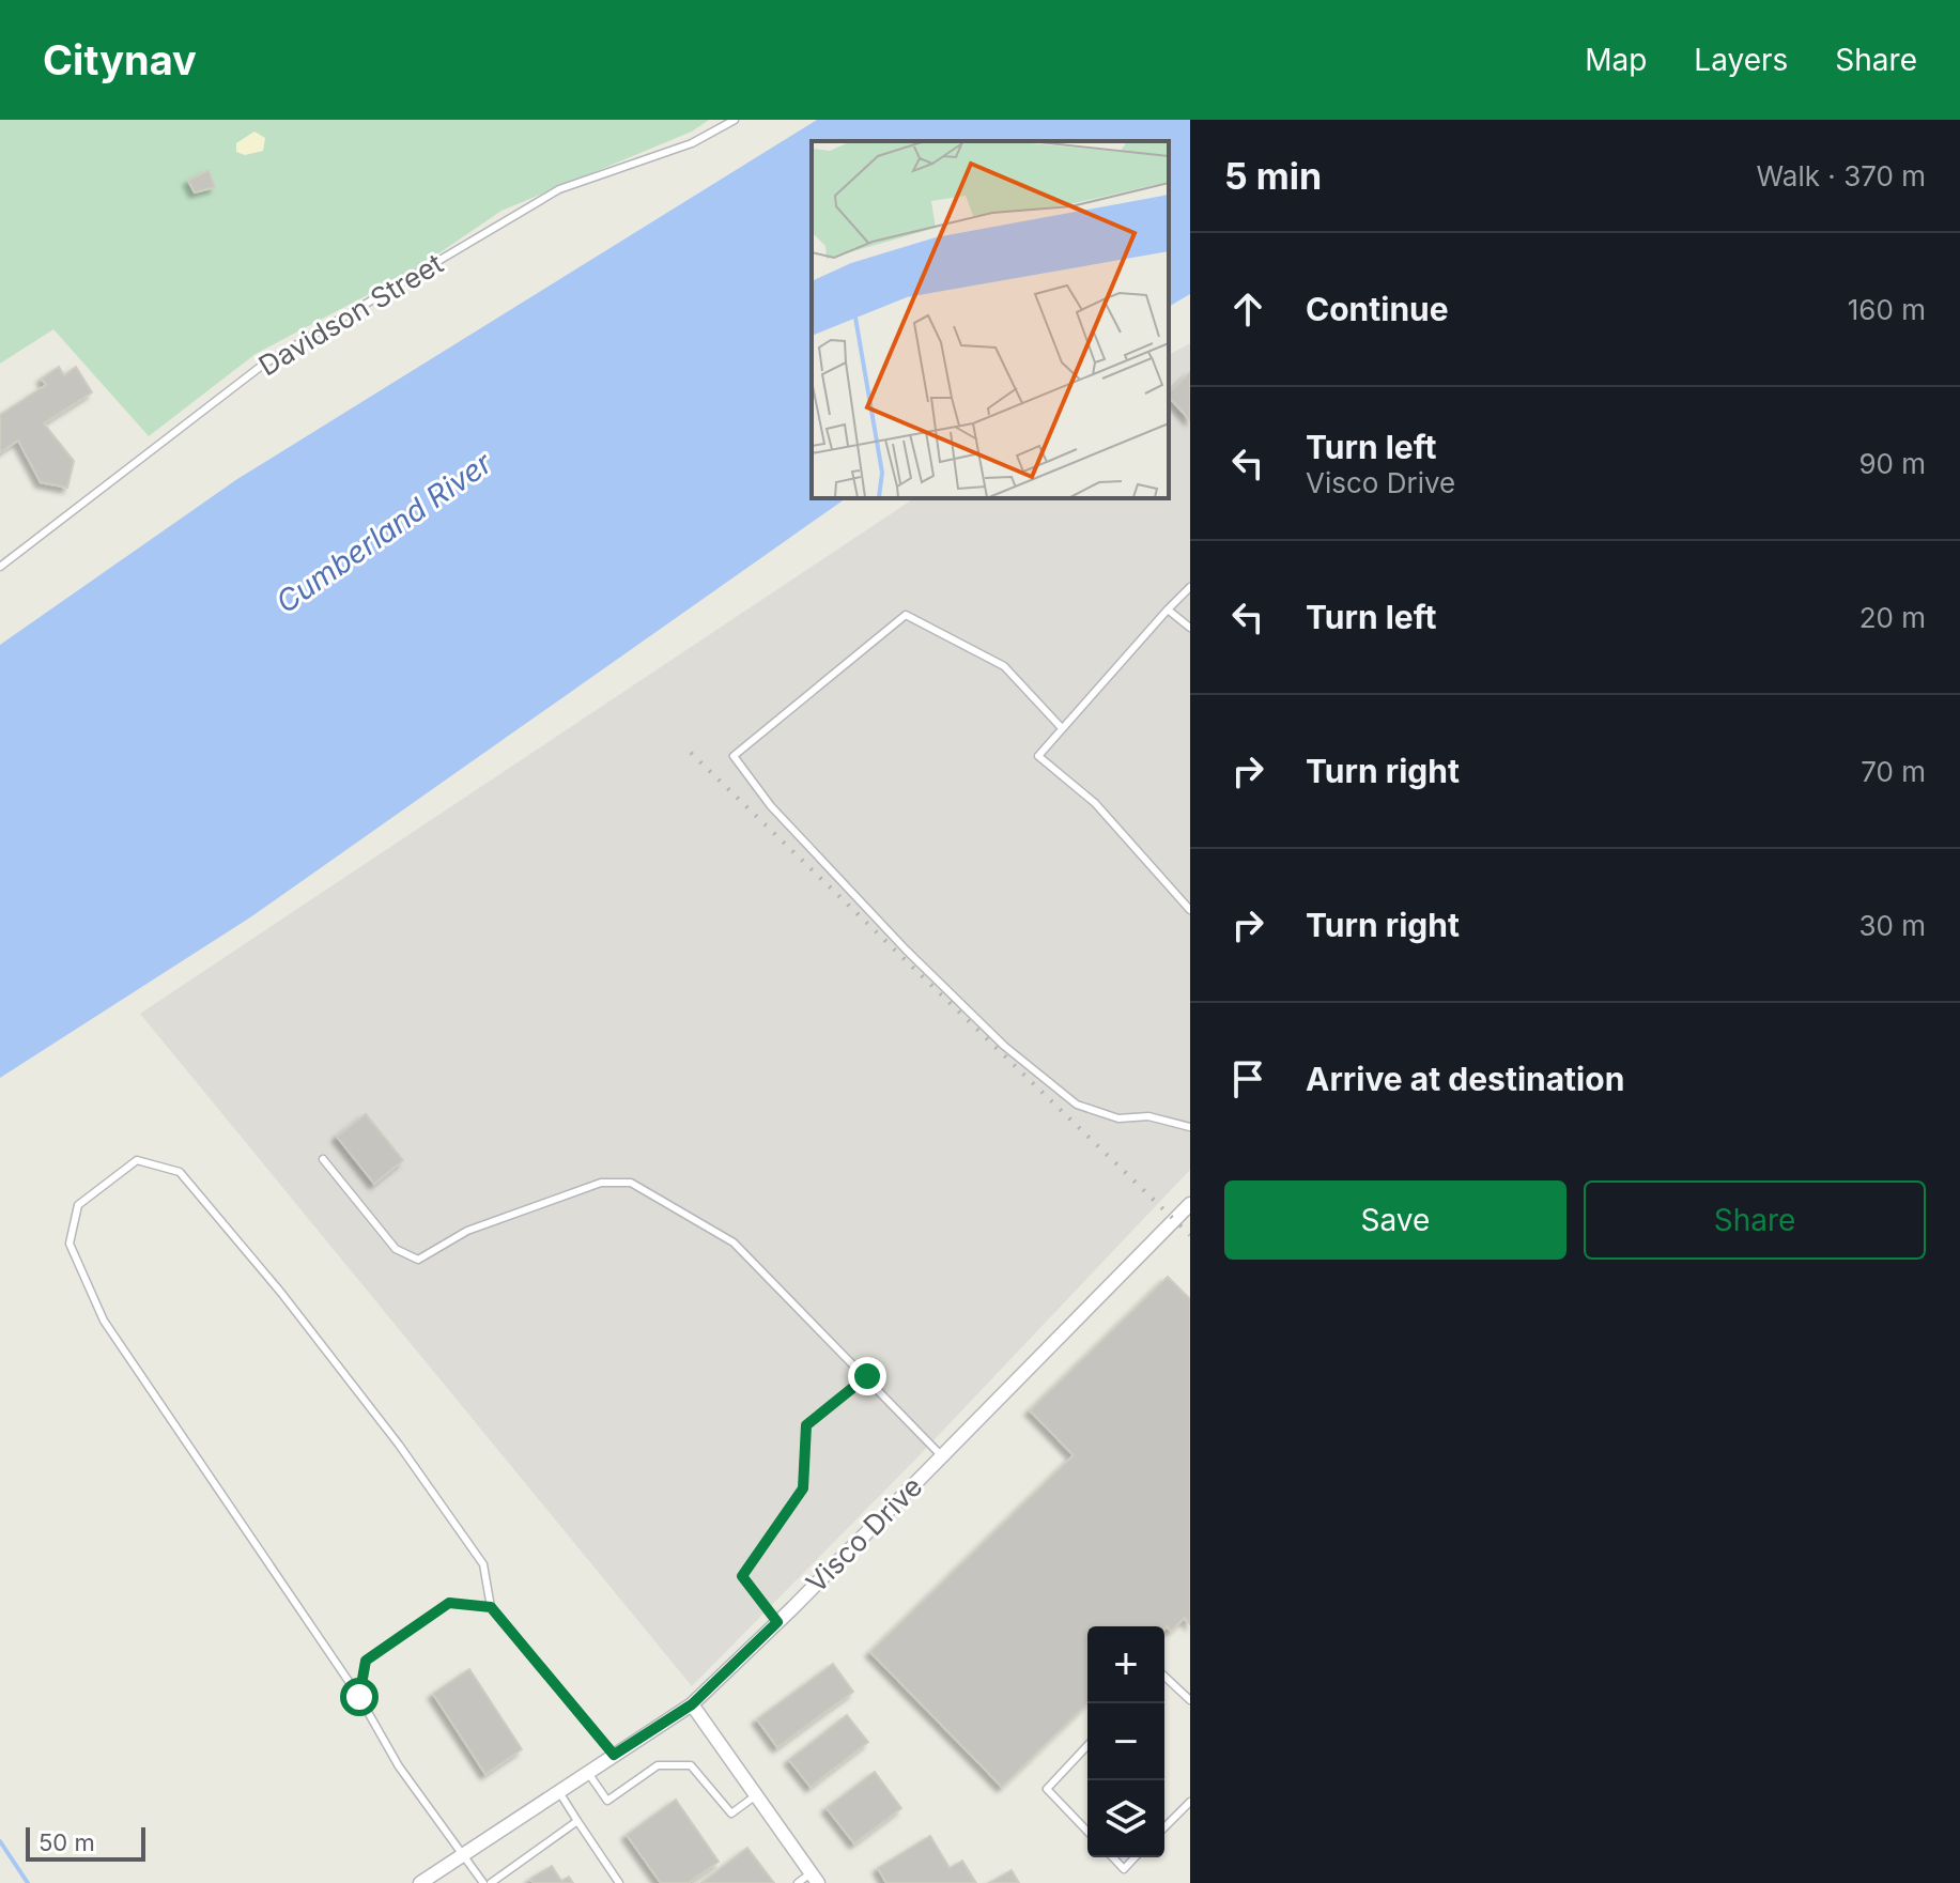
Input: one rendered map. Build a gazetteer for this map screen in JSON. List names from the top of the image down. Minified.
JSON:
{"streets":{"street":["Visco Drive"],"lane":["Davidson Street"]},"water":["Cumberland River"],"scale_bar":"50 m","page":{"header":"Citynav","nav":["Map","Layers","Share"],"heading":["5 min","Walk · 370 m"],"list":[["Continue","160 m"],["Turn left","Visco Drive","90 m"],["Turn left","20 m"],["Turn right","70 m"],["Turn right","30 m"],"Arrive at destination"],"buttons":["Save","Share"],"map_buttons":["+","−"],"scale":"50 m"}}
